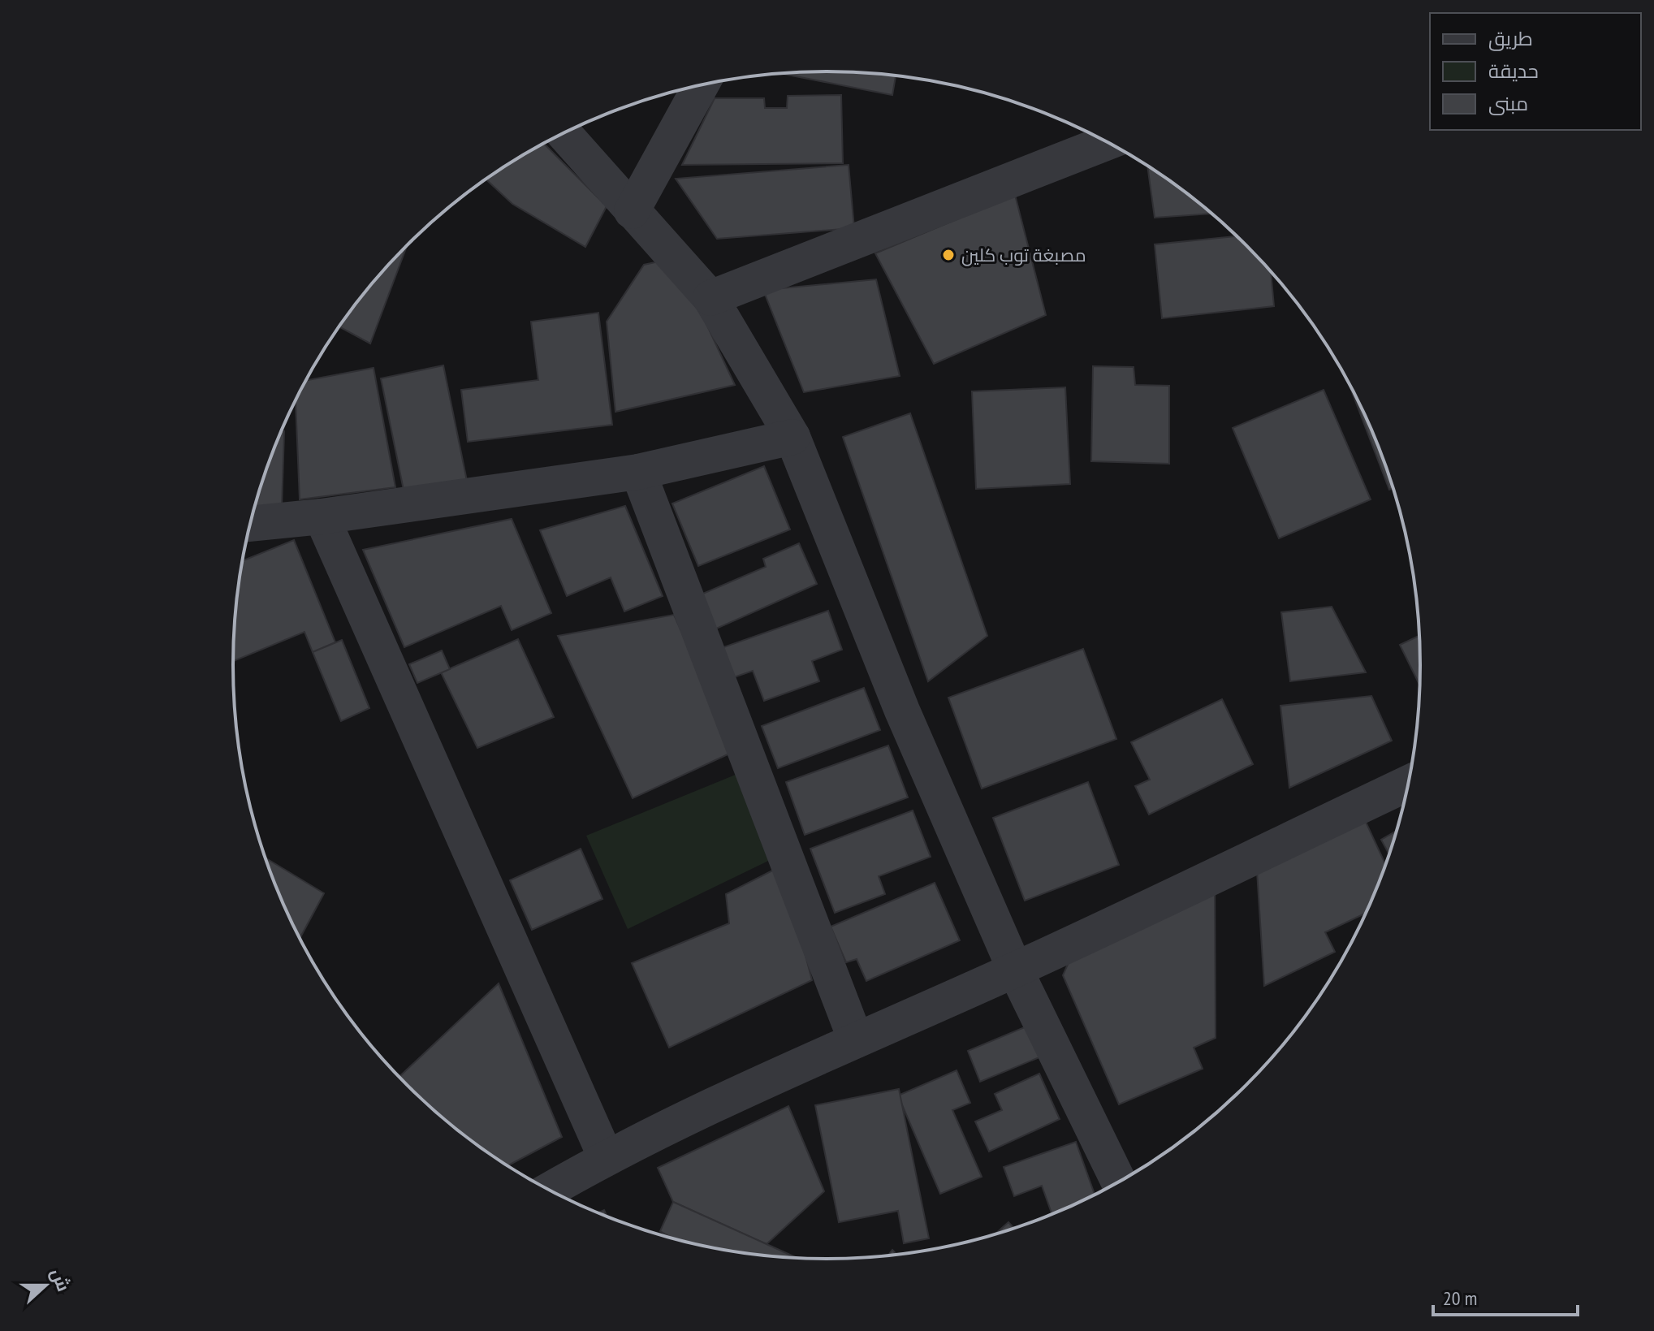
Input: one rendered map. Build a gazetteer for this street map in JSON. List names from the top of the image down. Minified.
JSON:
{"places":["مصبغة توب كلين"],"legend":["طريق","حديقة","مبنى"],"scale_bar":"20 m","north":"right"}
